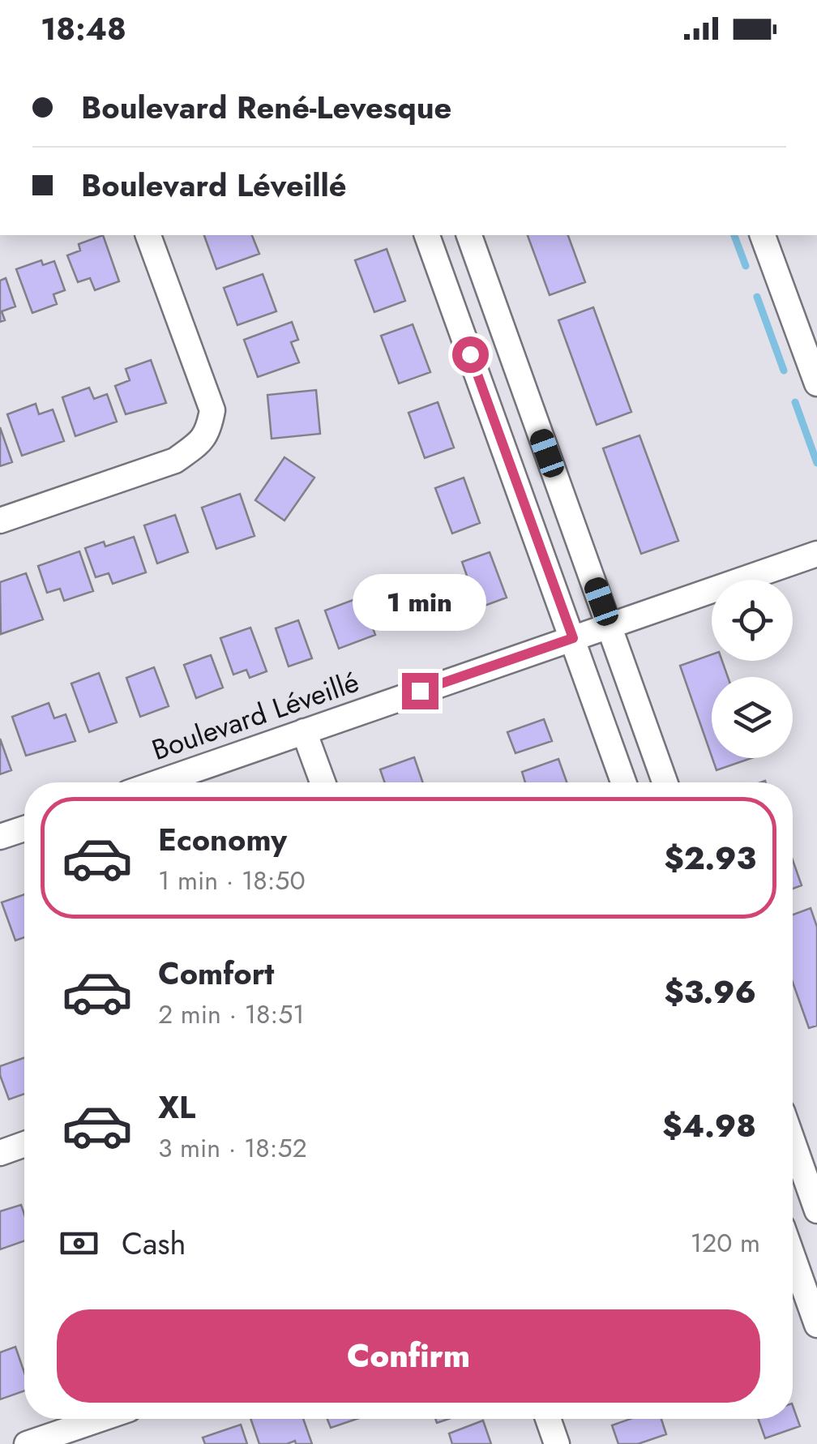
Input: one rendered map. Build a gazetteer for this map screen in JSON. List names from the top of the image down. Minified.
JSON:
{"streets":{"street":["Boulevard Léveillé"]},"page":{"status":"18:48","banner":["Boulevard René-Levesque","Boulevard Léveillé"],"bubble":"1 min","list":[{"name":"Economy","note":"1 min · 18:50","value":"$2.93"},{"name":"Comfort","note":"2 min · 18:51","value":"$3.96"},{"name":"XL","note":"3 min · 18:52","value":"$4.98"}],"pay":["Cash","120 m"],"buttons":"Confirm"}}
